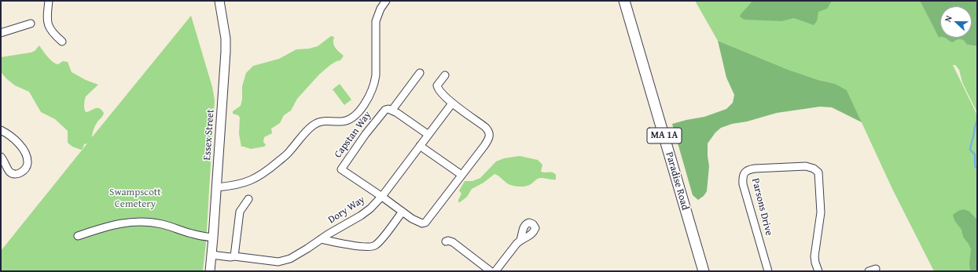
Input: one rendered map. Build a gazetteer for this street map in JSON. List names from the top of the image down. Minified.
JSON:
{"streets":{"highway":["MA 1A","Paradise Road"],"main road":["Essex Street"],"street":["Capstan Way","Parsons Drive","Dory Way"]},"crossings":[["Essex Street","Dory Way"],["Capstan Way","Dory Way"]],"parks":["Swampscott Cemetery"],"north":"left"}
